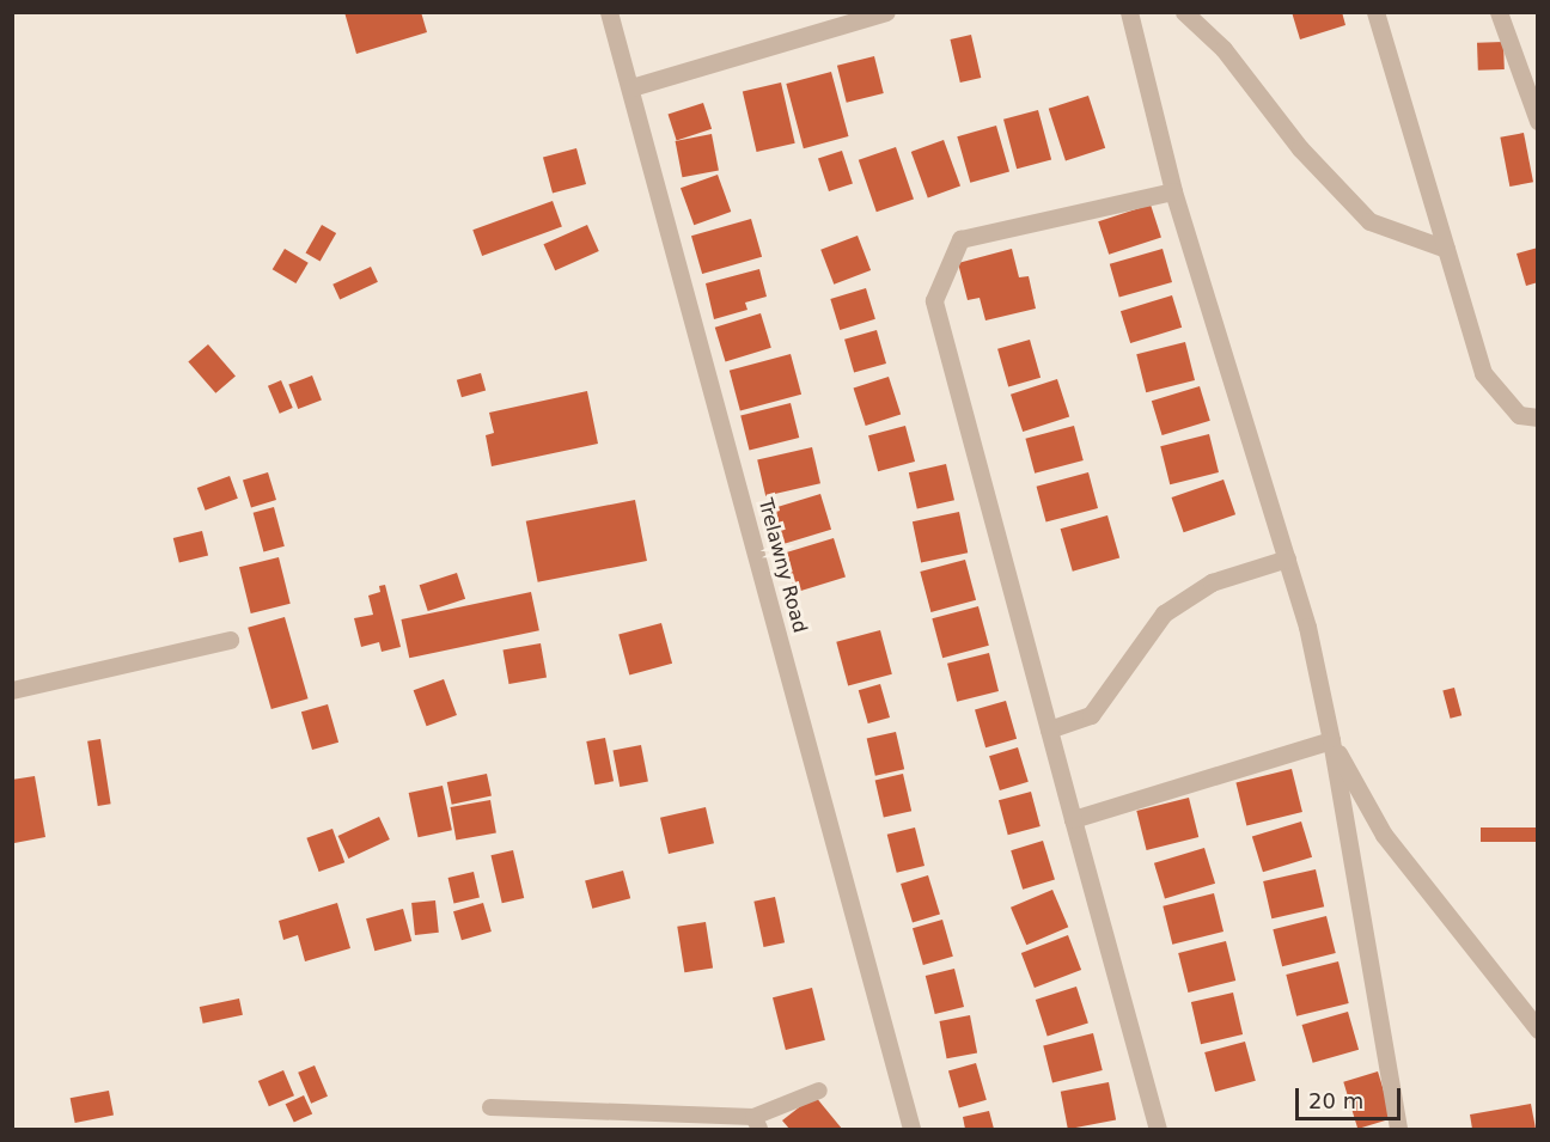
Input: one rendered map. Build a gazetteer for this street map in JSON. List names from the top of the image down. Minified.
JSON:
{"streets":{"street":["Trelawny Road"]},"scale_bar":"20 m"}
